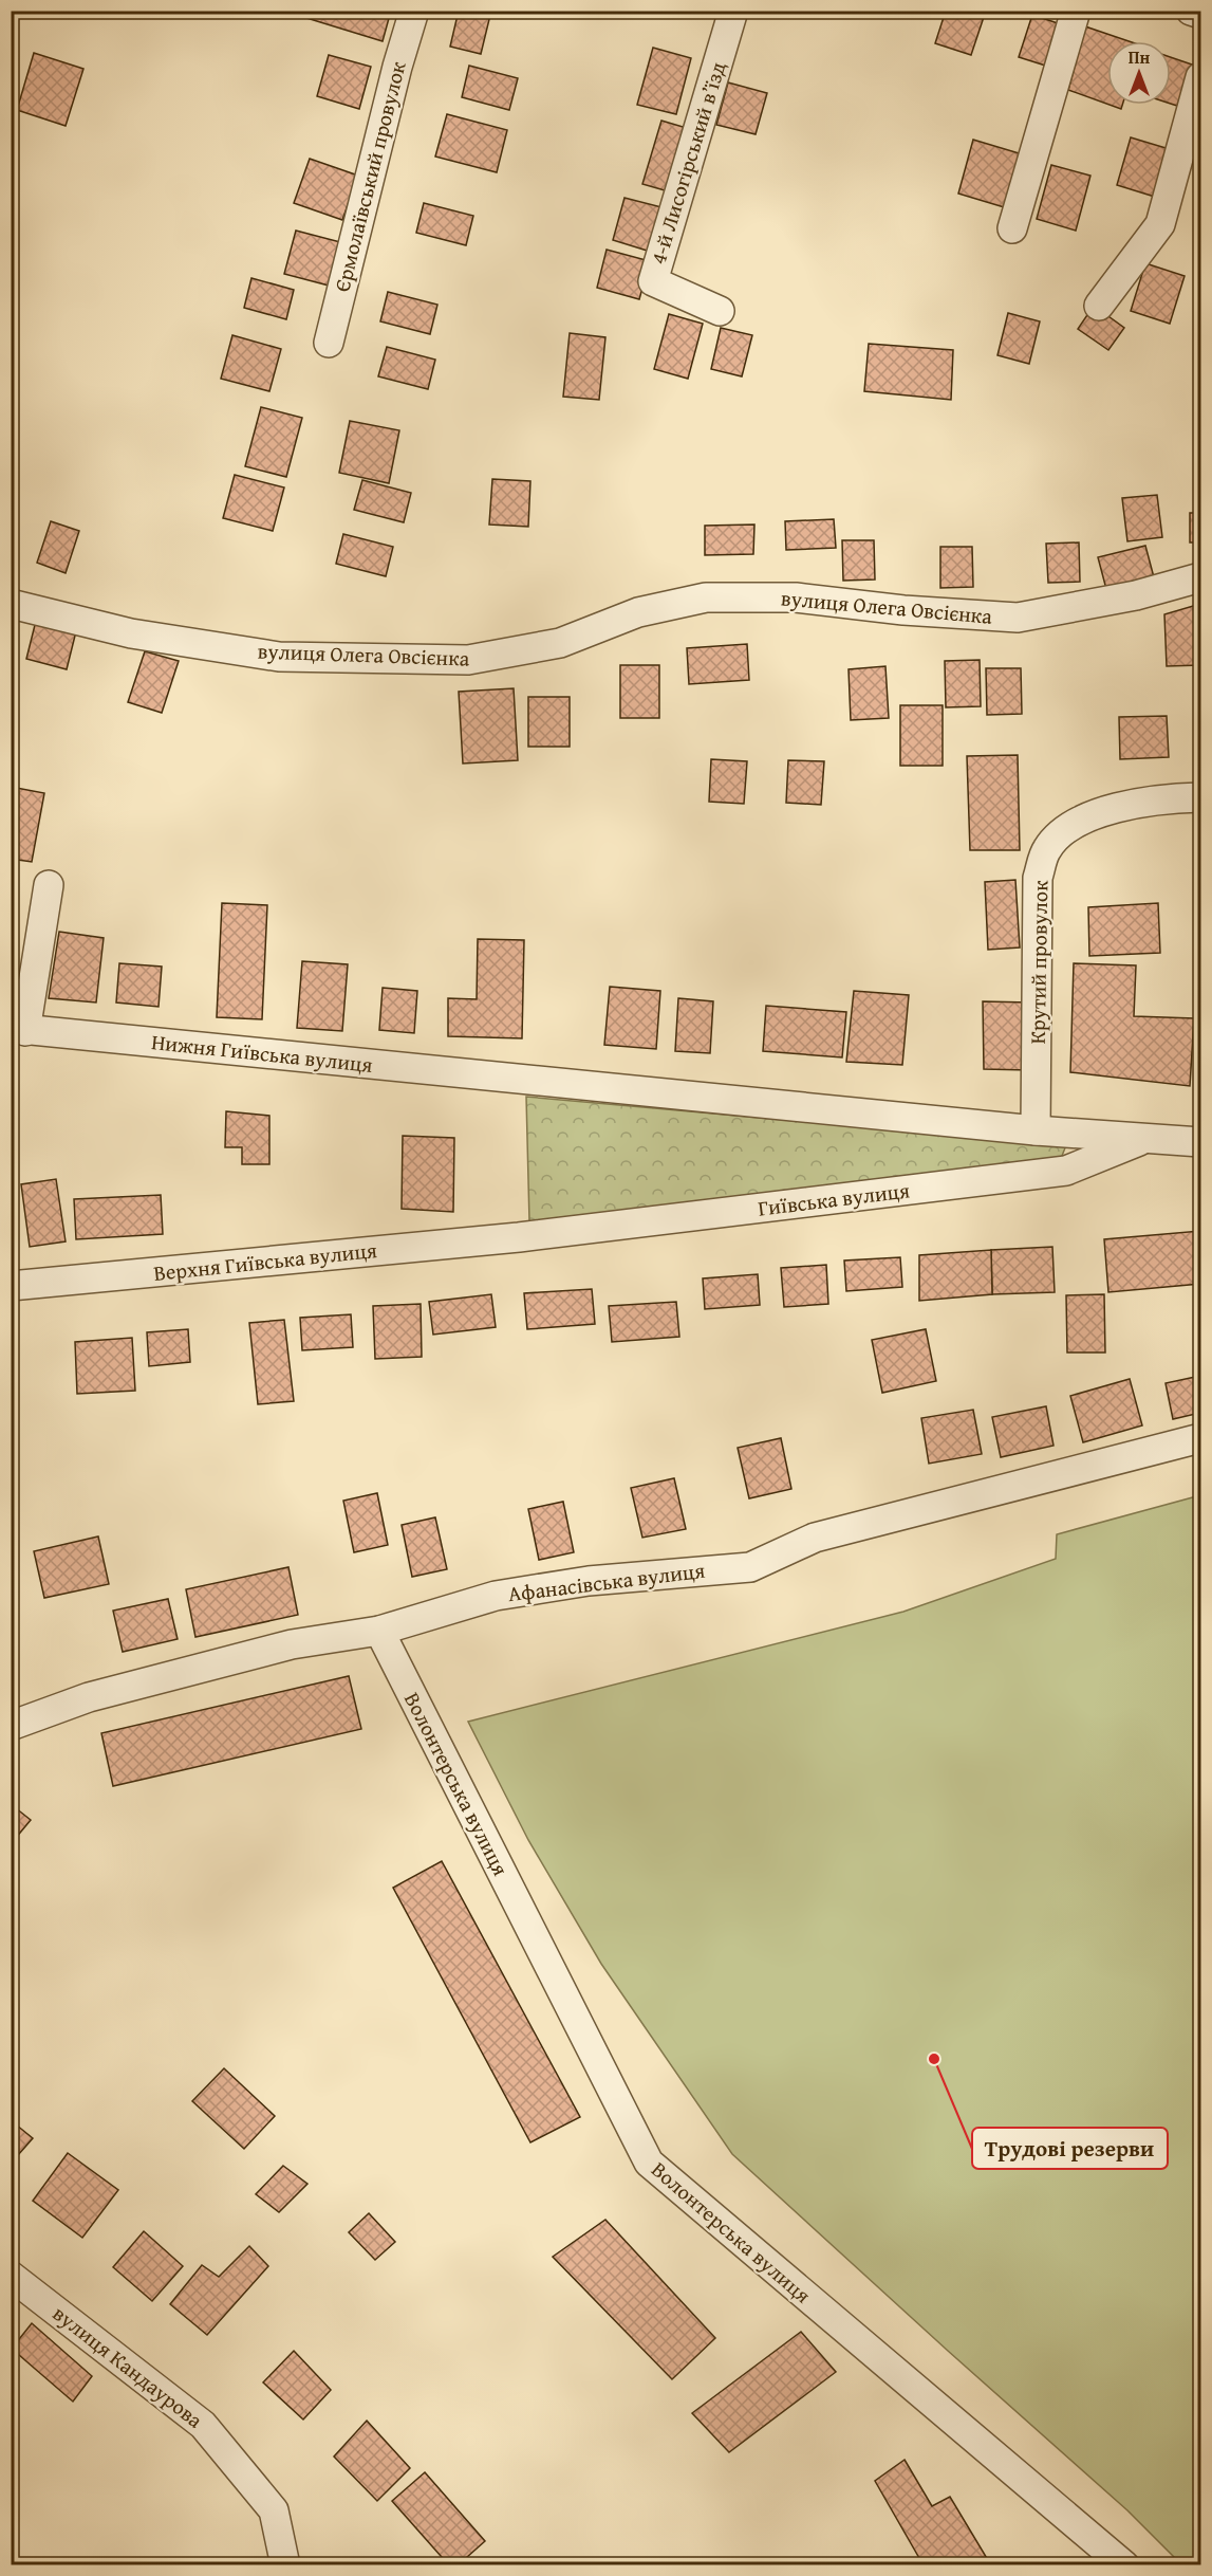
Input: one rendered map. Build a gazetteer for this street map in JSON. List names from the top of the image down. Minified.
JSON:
{"streets":{"street":["4-й Лисогірський в’їзд","Єрмолаївський провулок","вулиця Олега Овсієнка","Крутий провулок","Нижня Гиївська вулиця","Гиївська вулиця","Верхня Гиївська вулиця","Афанасівська вулиця","Волонтерська вулиця","вулиця Кандаурова"]},"crossings":[["Крутий провулок","Гиївська вулиця"],["Нижня Гиївська вулиця","Гиївська вулиця"],["Гиївська вулиця","Верхня Гиївська вулиця"],["Афанасівська вулиця","Волонтерська вулиця"]],"places":["Трудові резерви"],"north":"top"}
